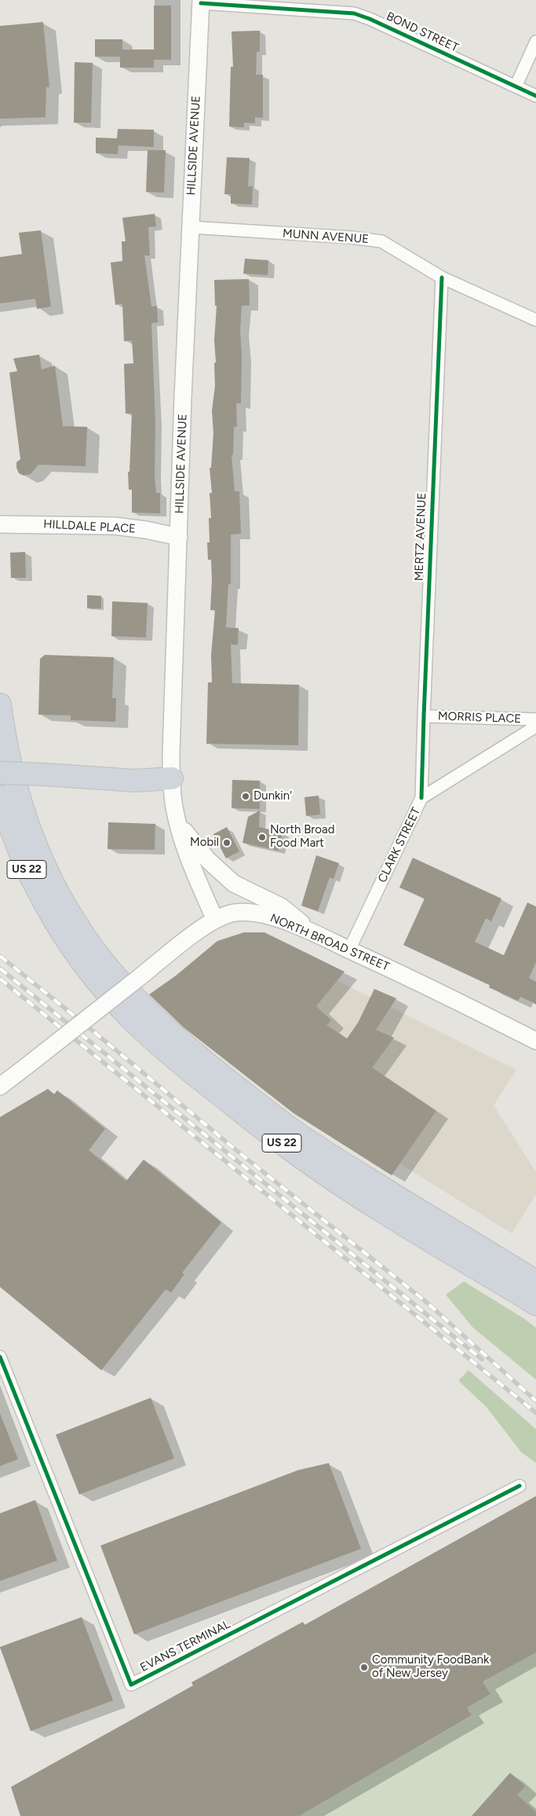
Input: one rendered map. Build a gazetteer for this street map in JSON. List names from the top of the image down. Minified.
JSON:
{"streets":{"highway":["US 22"],"main road":["HILLSIDE AVENUE","HILLDALE PLACE","NORTH BROAD STREET"],"street":["BOND STREET","MUNN AVENUE","MERTZ AVENUE","MORRIS PLACE","CLARK STREET","EVANS TERMINAL"]},"crossings":[["BOND STREET","HILLSIDE AVENUE"],["HILLSIDE AVENUE","MUNN AVENUE"],["HILLSIDE AVENUE","HILLDALE PLACE"],["HILLSIDE AVENUE","NORTH BROAD STREET"],["MUNN AVENUE","MERTZ AVENUE"],["MERTZ AVENUE","MORRIS PLACE"],["MERTZ AVENUE","CLARK STREET"],["CLARK STREET","NORTH BROAD STREET"]],"places":["Dunkin'","North Broad Food Mart","Mobil","Community FoodBank of New Jersey"]}
